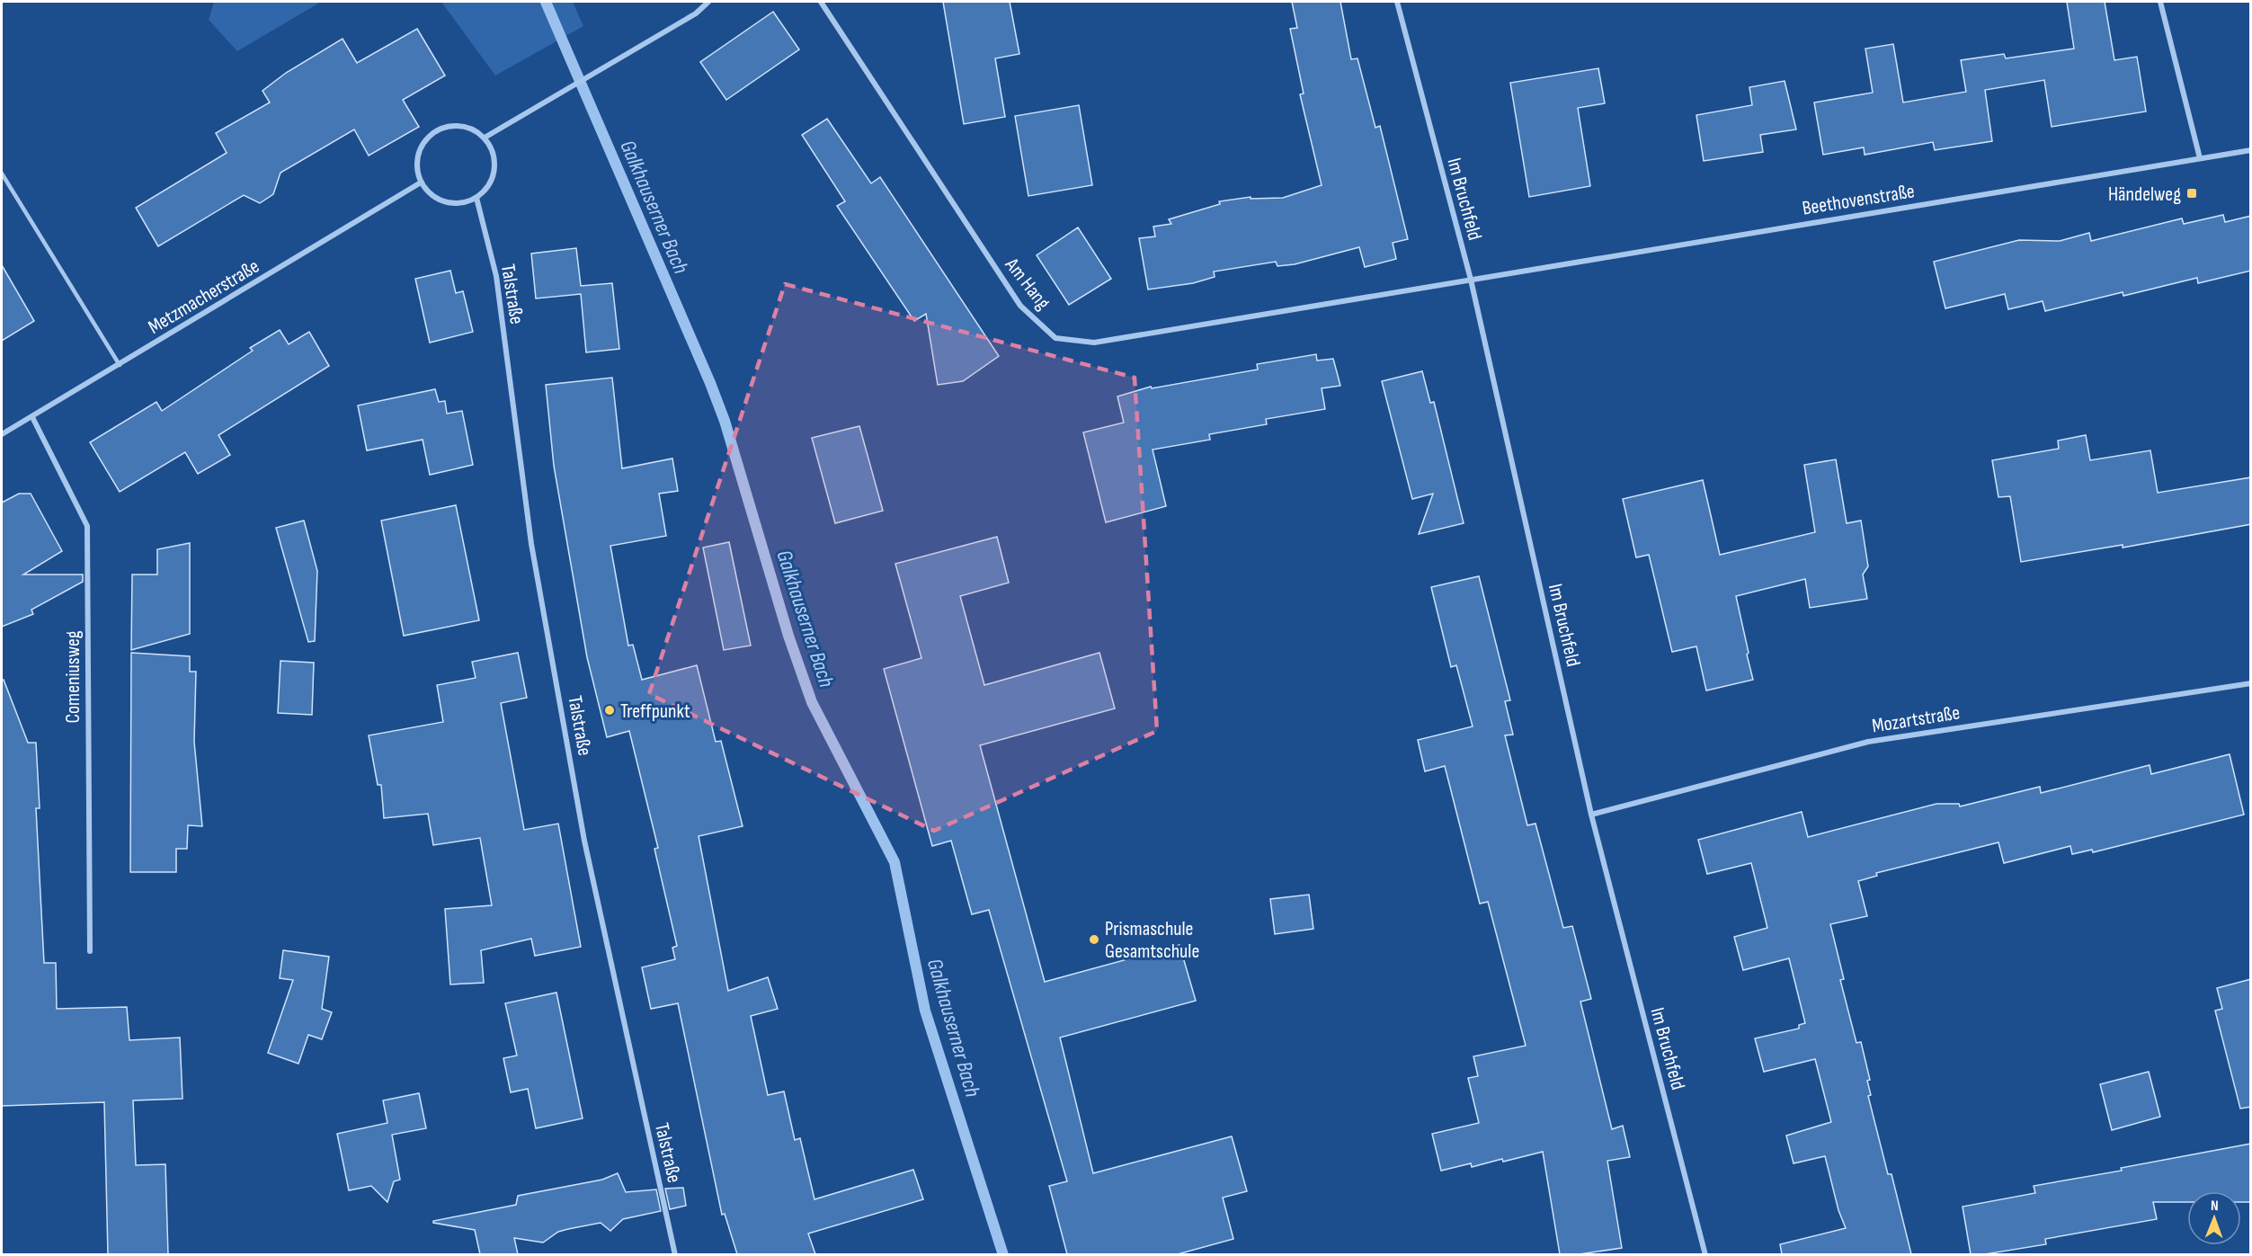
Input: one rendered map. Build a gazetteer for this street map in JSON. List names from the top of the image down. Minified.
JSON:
{"streets":{"street":["Im Bruchfeld","Beethovenstraße","Am Hang","Talstraße","Metzmacherstraße","Comeniusweg","Mozartstraße"]},"crossings":[["Im Bruchfeld","Beethovenstraße"],["Im Bruchfeld","Am Hang"],["Im Bruchfeld","Mozartstraße"],["Beethovenstraße","Am Hang"],["Talstraße","Metzmacherstraße"],["Metzmacherstraße","Comeniusweg"]],"water":["Galkhauserner Bach"],"places":{"transit":["Händelweg"],"other":["Treffpunkt","Prismaschule Gesamtschule"]},"north":"top"}
